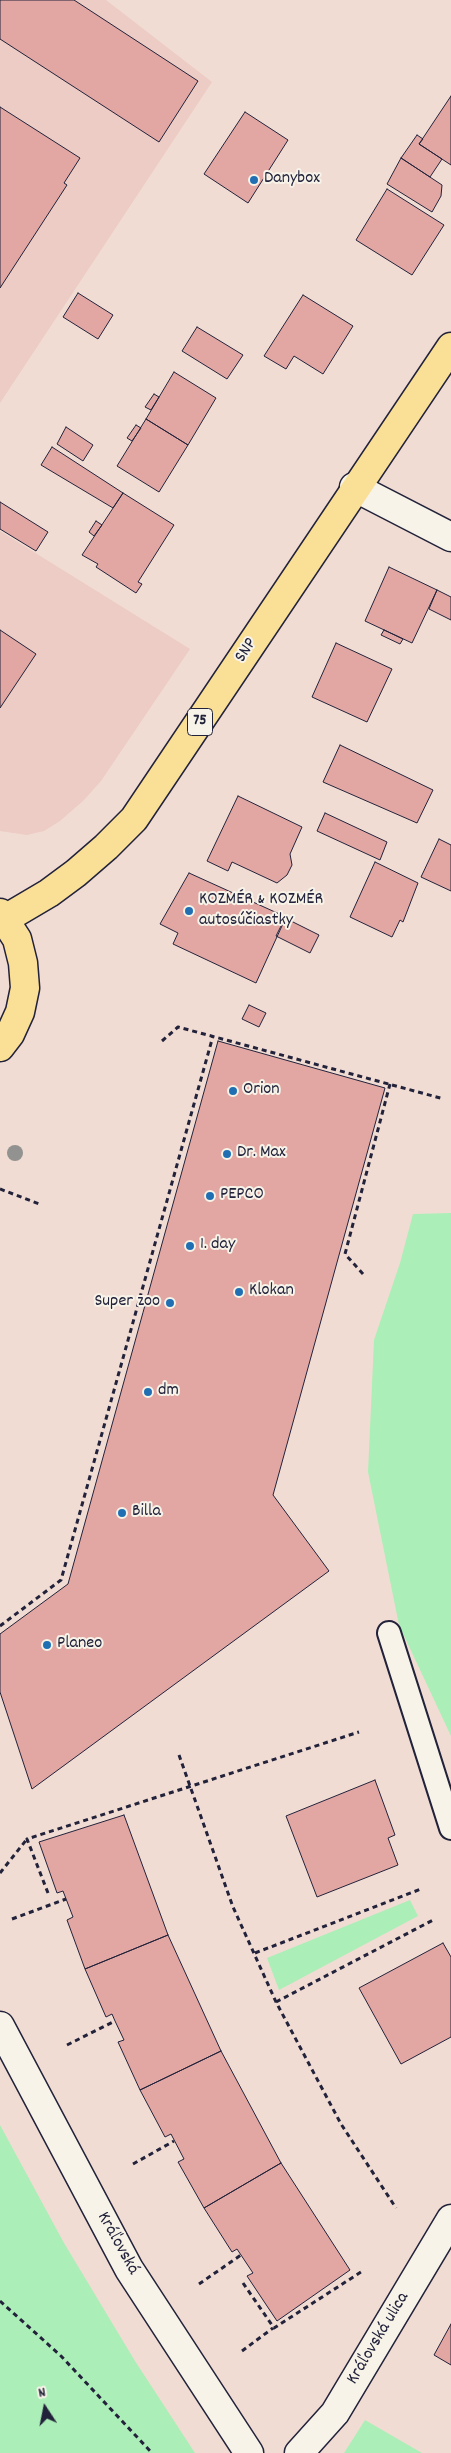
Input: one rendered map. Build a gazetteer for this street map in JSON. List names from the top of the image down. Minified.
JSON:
{"streets":{"main road":["SNP","75"],"street":["Kráľovská","Kráľovská ulica"]},"crossings":[["SNP","75"]],"places":["Danybox","KOZMÉR & KOZMÉR autosúčiastky","Orion","Dr. Max","PEPCO","1. day","Klokan","Super zoo","dm","Billa","Planeo"],"north":"top"}
